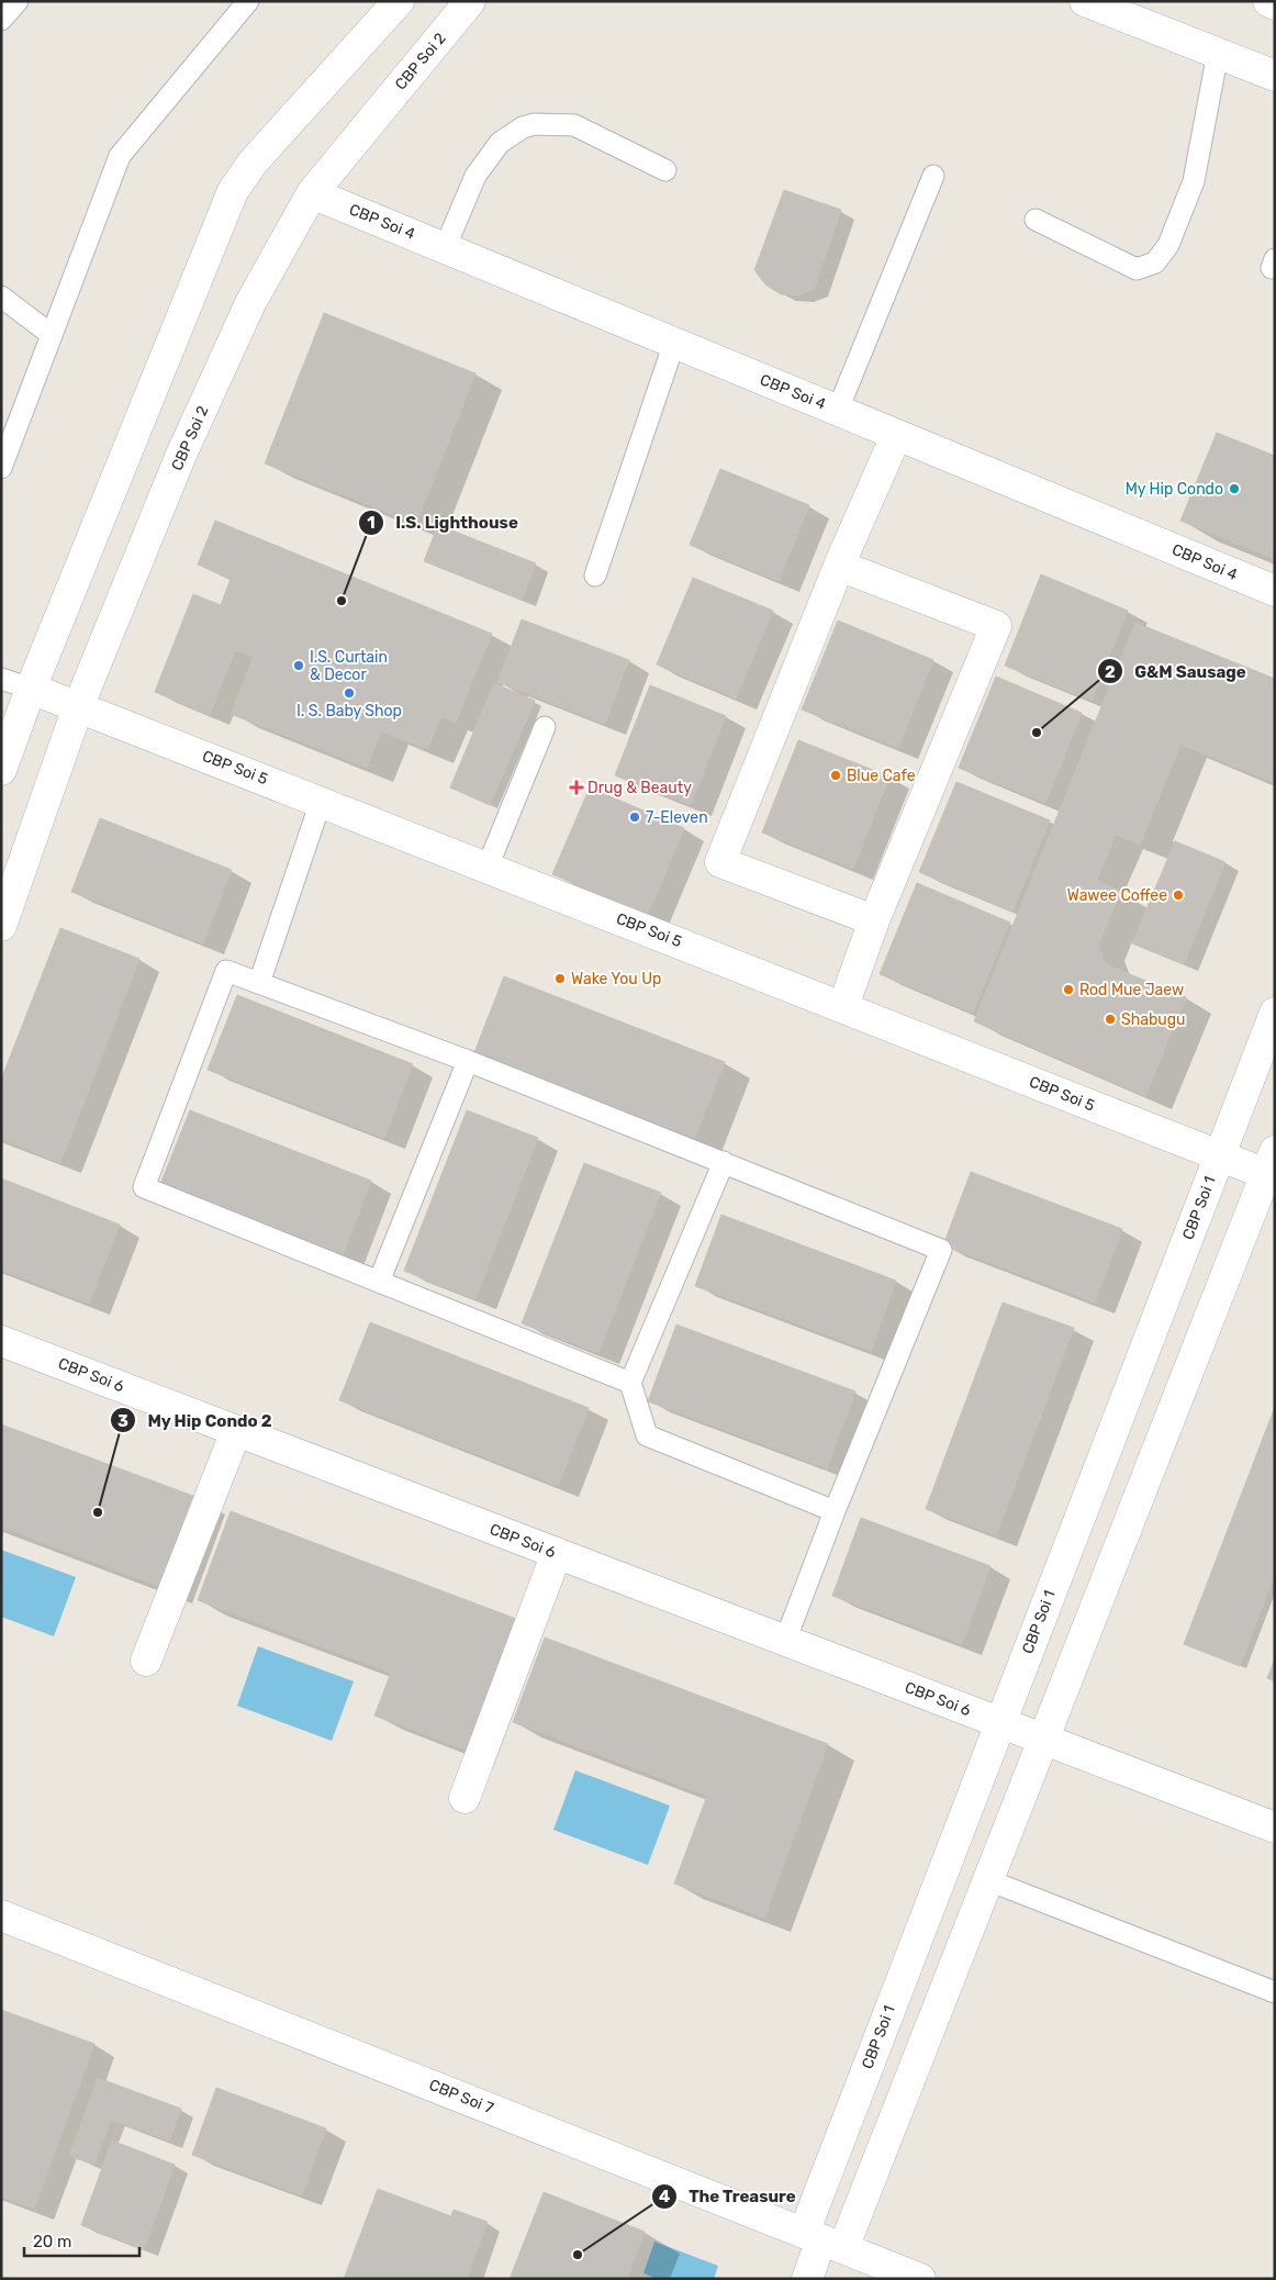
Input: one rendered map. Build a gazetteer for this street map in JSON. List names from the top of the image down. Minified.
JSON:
{"streets":{"street":["CBP Soi 2","CBP Soi 4","CBP Soi 5","CBP Soi 1","CBP Soi 6","CBP Soi 7"]},"crossings":[["CBP Soi 2","CBP Soi 4"],["CBP Soi 2","CBP Soi 5"],["CBP Soi 5","CBP Soi 1"],["CBP Soi 1","CBP Soi 6"],["CBP Soi 1","CBP Soi 7"]],"places":{"other":["My Hip Condo","I.S. Lighthouse","I.S. Curtain & Decor","I. S. Baby Shop","G&M Sausage","Blue Cafe","7-Eleven","Wawee Coffee","Wake You Up","Rod Mue Jaew","Shabugu","My Hip Condo 2","The Treasure"],"health":["Drug & Beauty"]},"scale_bar":"20 m"}
